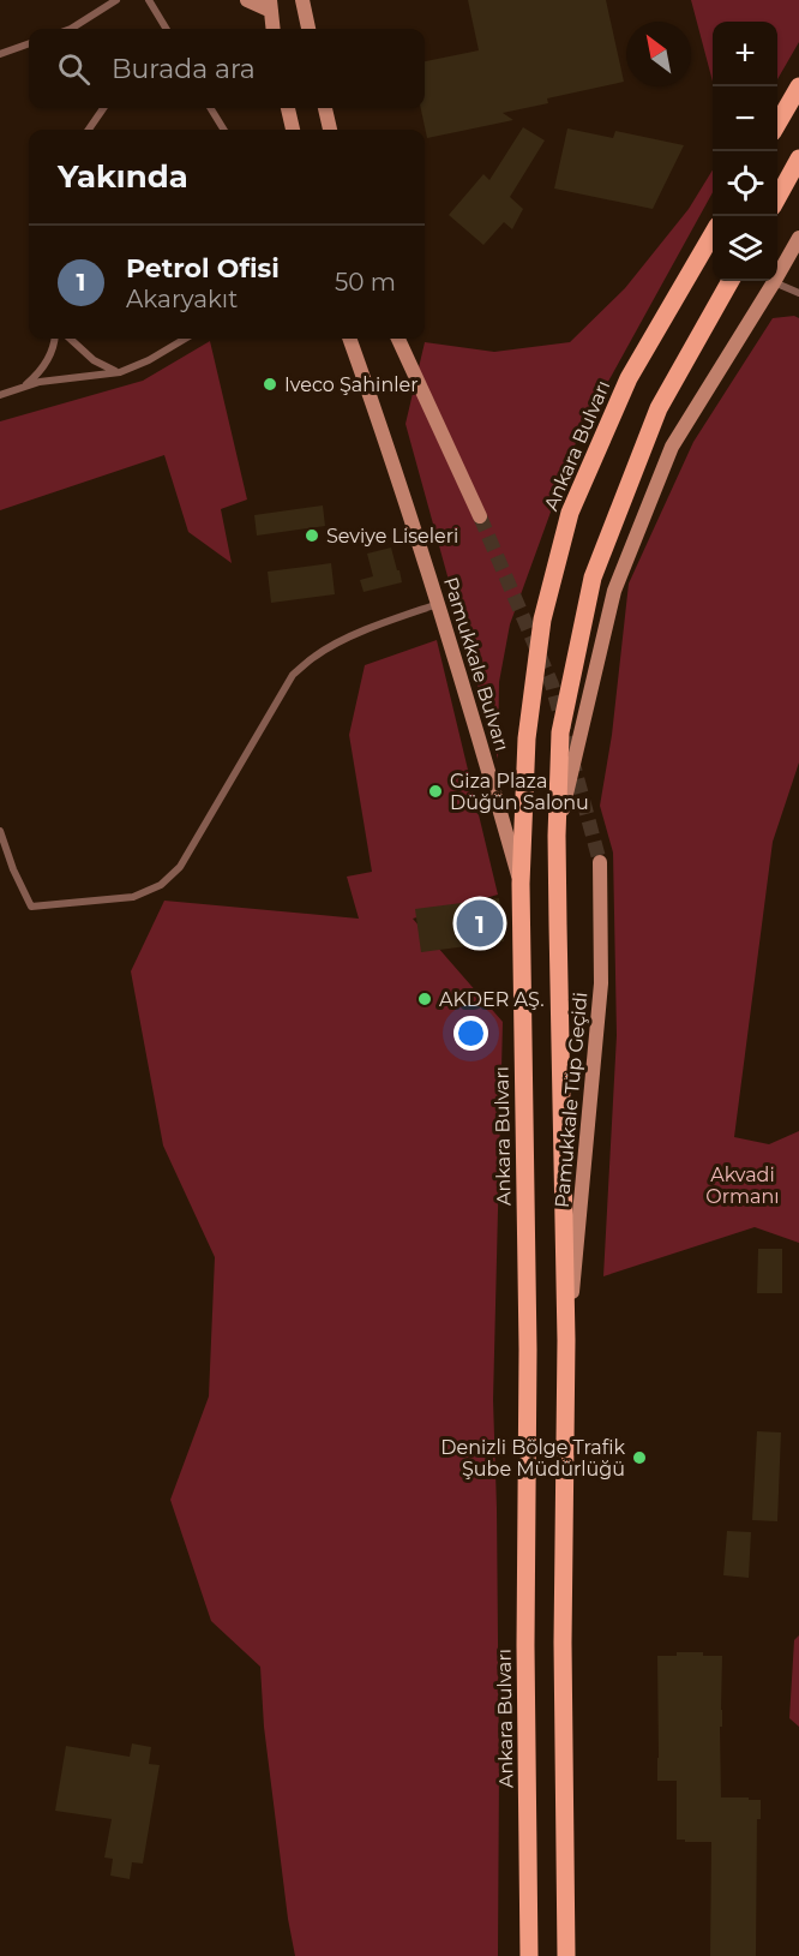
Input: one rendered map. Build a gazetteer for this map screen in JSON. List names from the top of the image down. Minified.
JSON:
{"streets":{"main road":["Ankara Bulvarı","Pamukkale Bulvarı","Pamukkale Tüp Geçidi"]},"crossings":[["Ankara Bulvarı","Pamukkale Bulvarı"]],"parks":["Akvadi Ormanı"],"places":["Iveco Şahinler","Seviye Liseleri","Giza Plaza Düğün Salonu","AKDER AŞ.","Denizli Bölge Trafik Şube Müdürlüğü"],"north":"top left","page":{"map_buttons":["+","−"],"search":"Burada ara","heading":"Yakında","list":[{"mark":"1","name":"Petrol Ofisi","note":"Akaryakıt","value":"50 m"}],"pins":"1"}}
